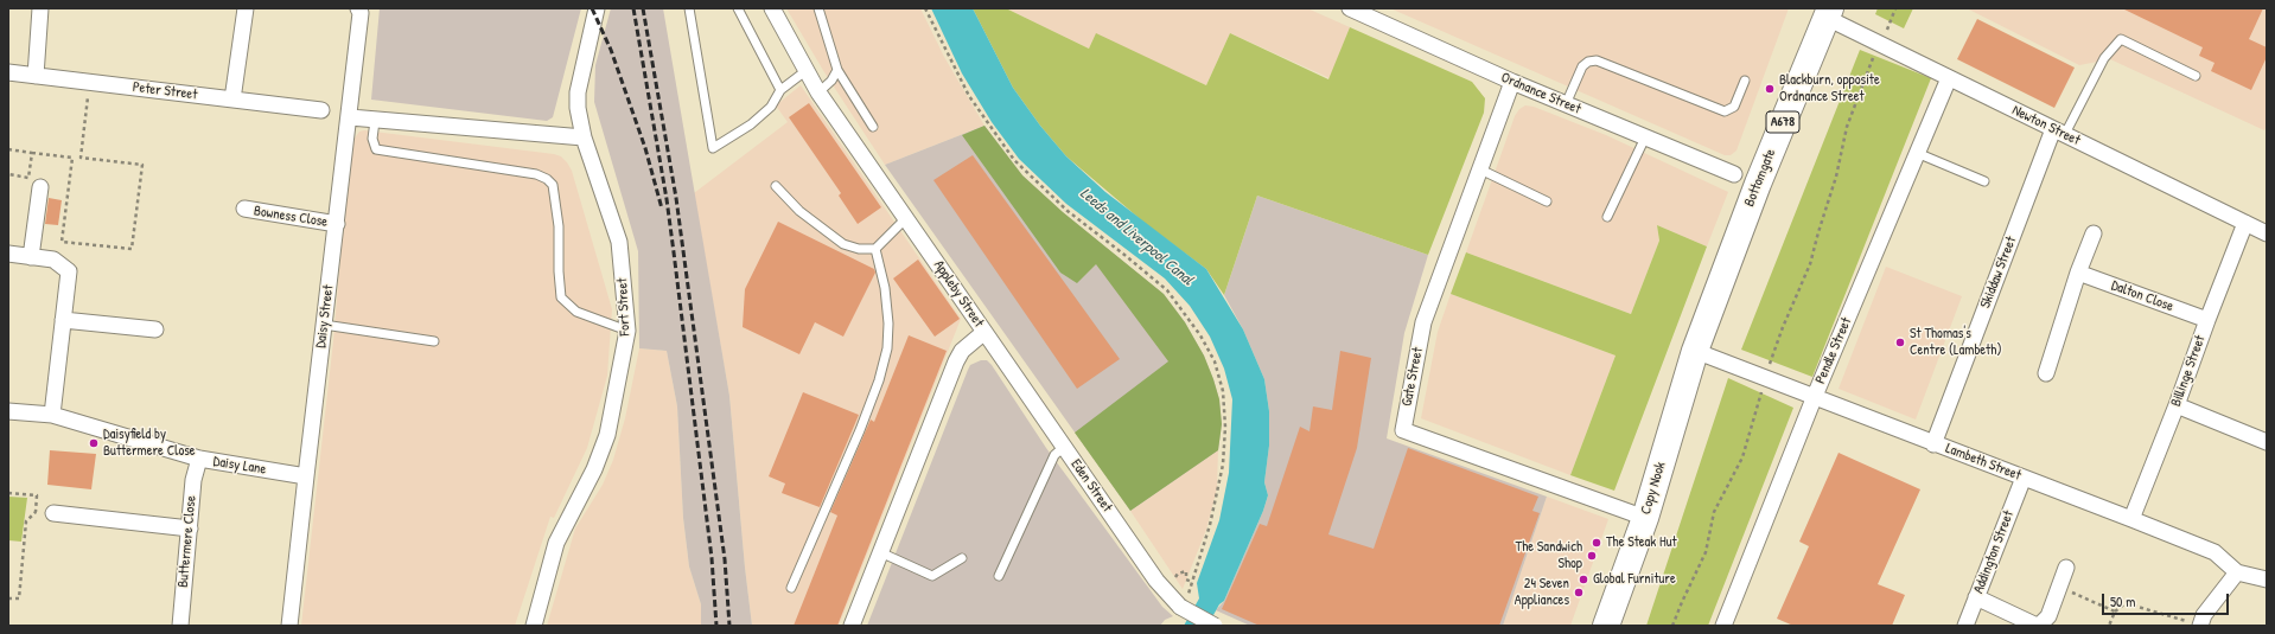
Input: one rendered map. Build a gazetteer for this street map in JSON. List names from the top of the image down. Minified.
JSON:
{"streets":{"highway":["A678","Bottomgate","Copy Nook"],"street":["Peter Street","Ordnance Street","Newton Street","Bowness Close","Skiddaw Street","Appleby Street","Dalton Close","Fort Street","Daisy Street","Pendle Street","Billinge Street","Gate Street","Lambeth Street","Daisy Lane","Eden Street","Buttermere Close","Addington Street"]},"crossings":[["Ordnance Street","Gate Street"],["Newton Street","Bottomgate"],["Newton Street","Skiddaw Street"],["Newton Street","Pendle Street"],["Newton Street","Billinge Street"],["Bottomgate","Lambeth Street"],["Bottomgate","Copy Nook"],["Bowness Close","Daisy Street"],["Skiddaw Street","Lambeth Street"],["Appleby Street","Eden Street"],["Dalton Close","Billinge Street"],["Daisy Street","Daisy Lane"],["Pendle Street","Lambeth Street"],["Billinge Street","Lambeth Street"],["Gate Street","Copy Nook"],["Lambeth Street","Copy Nook"],["Lambeth Street","Addington Street"],["Daisy Lane","Buttermere Close"]],"water":["Leeds and Liverpool Canal"],"places":["Blackburn, opposite Ordnance Street","St Thomas's Centre (Lambeth)","Daisyfield by Buttermere Close","The Steak Hut","The Sandwich Shop","Global Furniture","24 Seven Appliances"],"scale_bar":"50 m"}
